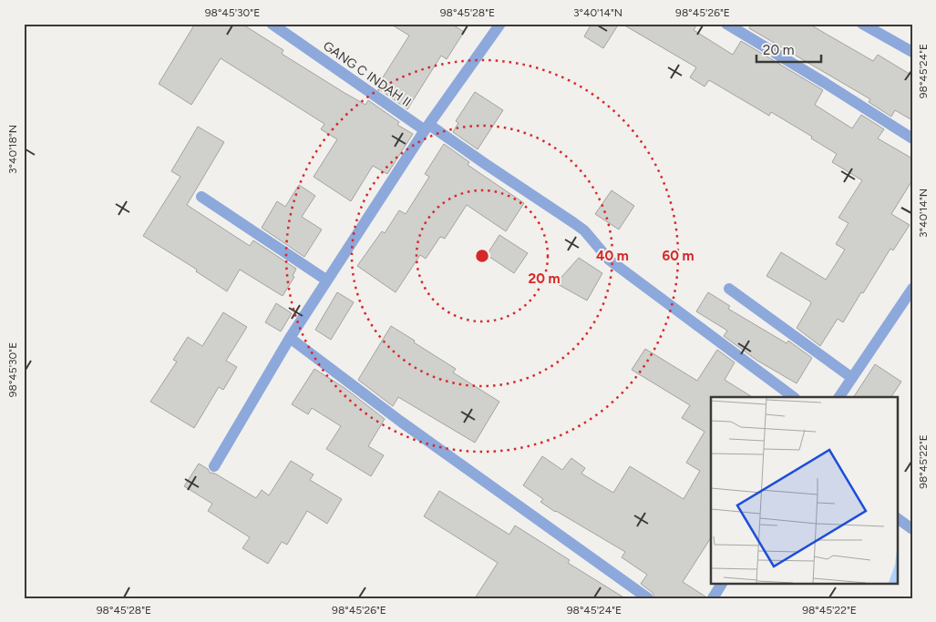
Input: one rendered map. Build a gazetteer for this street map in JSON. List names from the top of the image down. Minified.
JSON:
{"streets":{"street":["GANG C INDAH II"]},"scale_bar":"20 m","coordinates":["98°45'30\"E","98°45'28\"E","3°40'14\"N","98°45'26\"E","98°45'24\"E","3°40'18\"N","98°45'22\"E"],"rings":["40 m","60 m","20 m"]}
